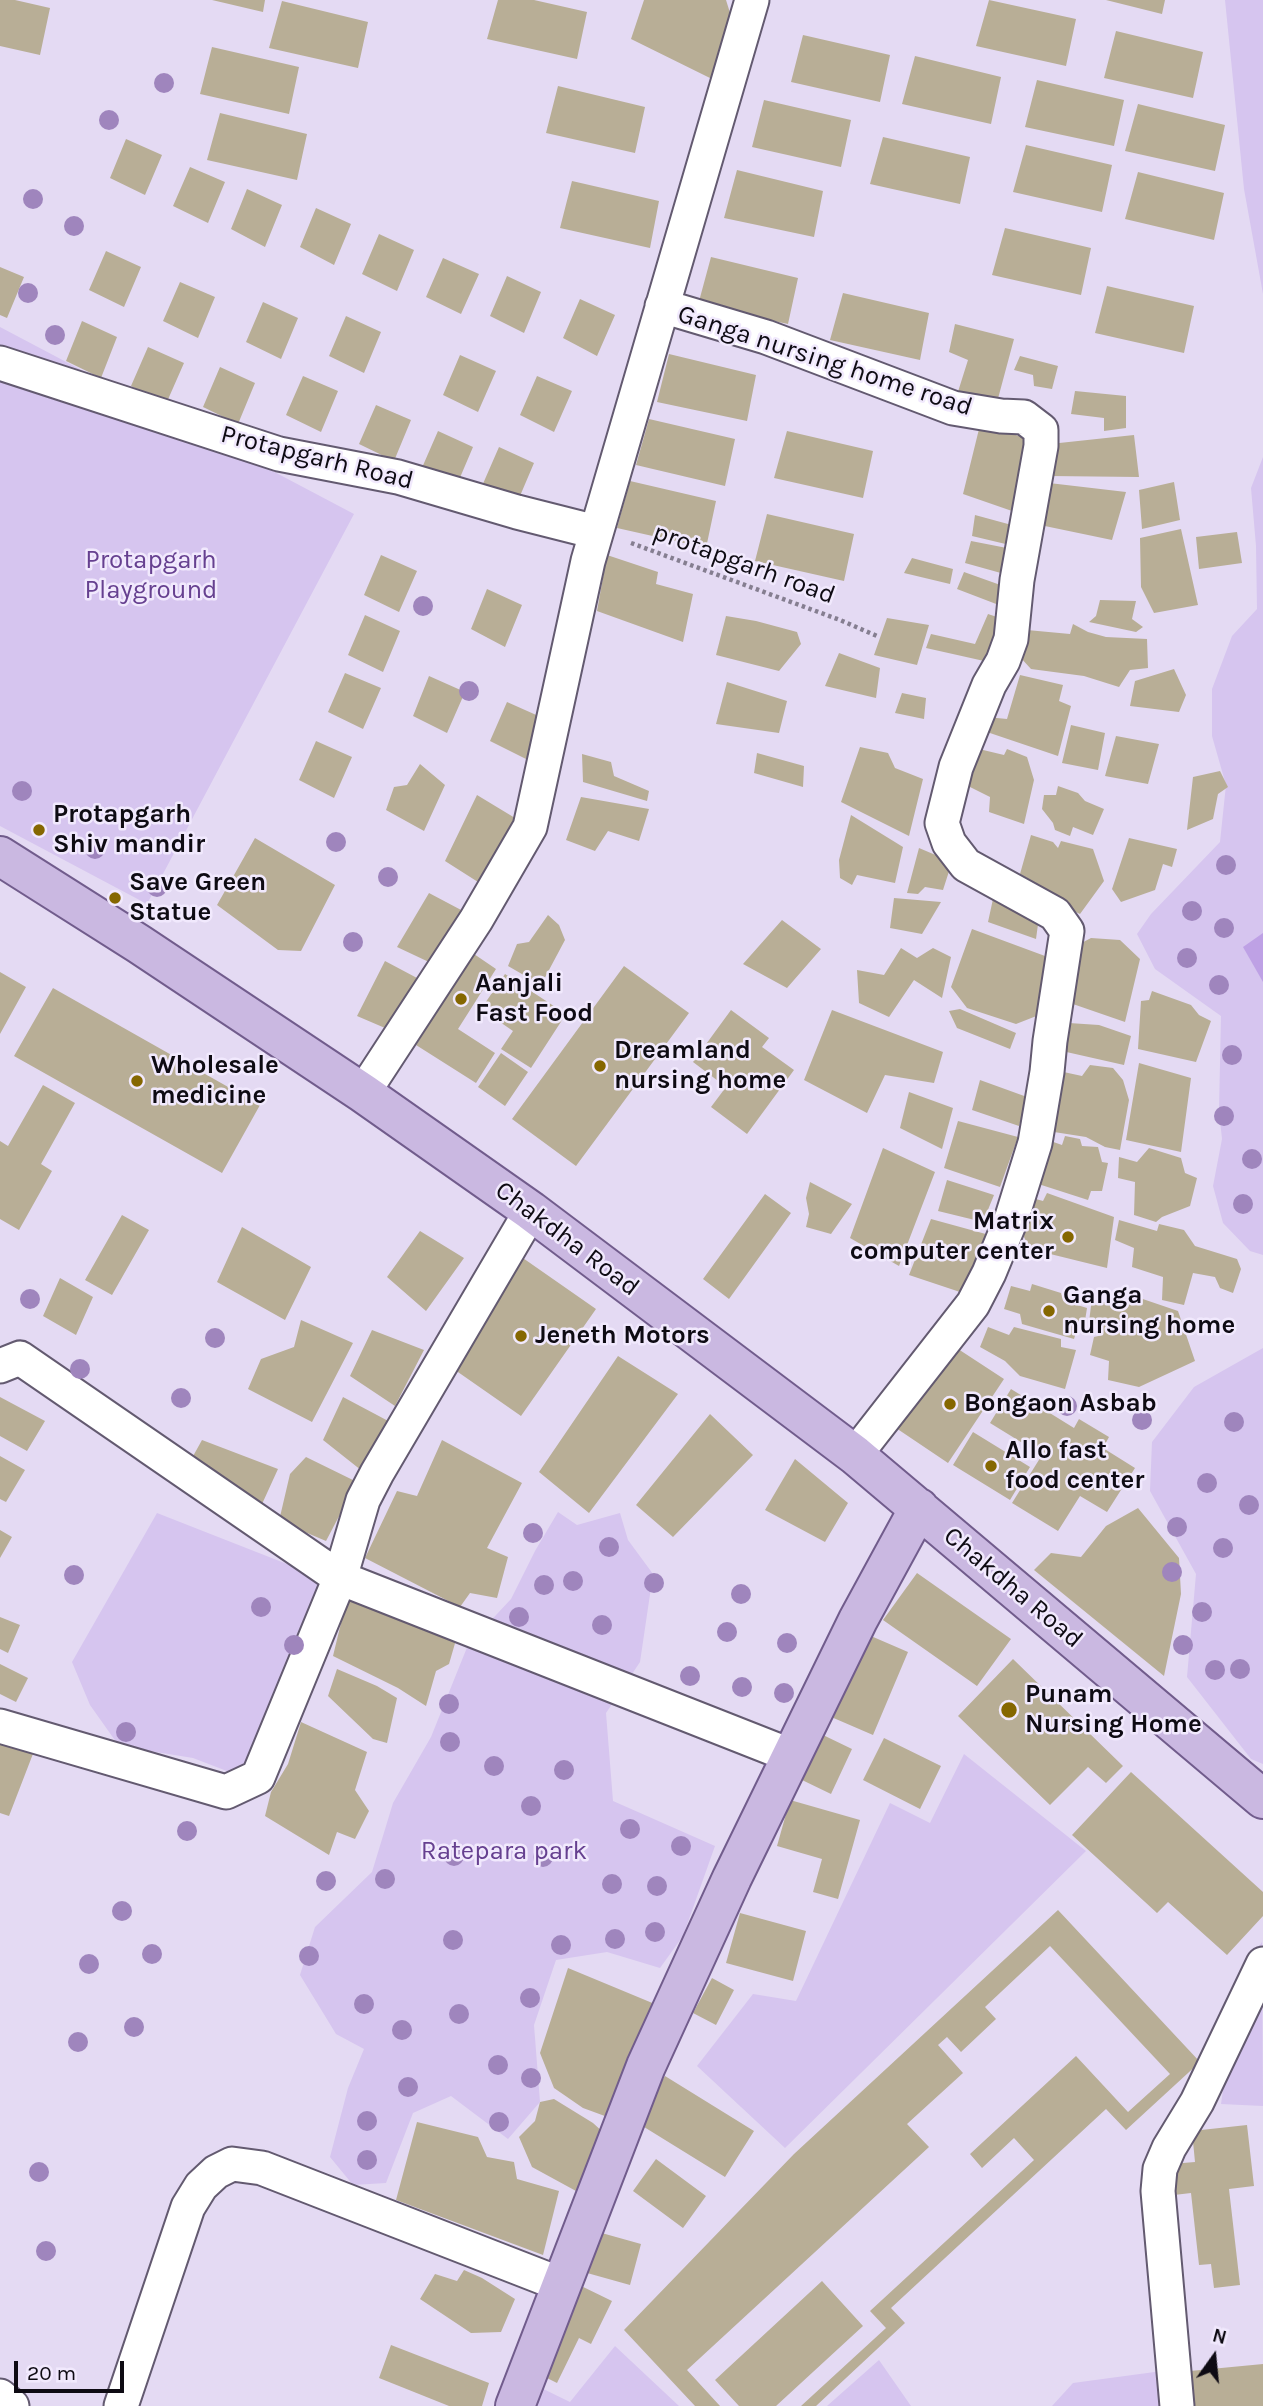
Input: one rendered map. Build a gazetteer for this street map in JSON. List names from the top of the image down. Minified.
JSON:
{"streets":{"main road":["Chakdha Road"],"street":["Ganga nursing home road","Protapgarh Road"],"path":["protapgarh road"]},"crossings":[["Ganga nursing home road","Chakdha Road"],["Protapgarh Road","protapgarh road"]],"parks":["Protapgarh Playground","Ratepara park"],"places":["Protapgarh Shiv mandir","Save Green Statue","Aanjali Fast Food","Dreamland nursing home","Wholesale medicine","Matrix computer center","Ganga nursing home","Jeneth Motors","Bongaon Asbab","Allo fast food center","Punam Nursing Home"],"scale_bar":"20 m","north":"top"}
